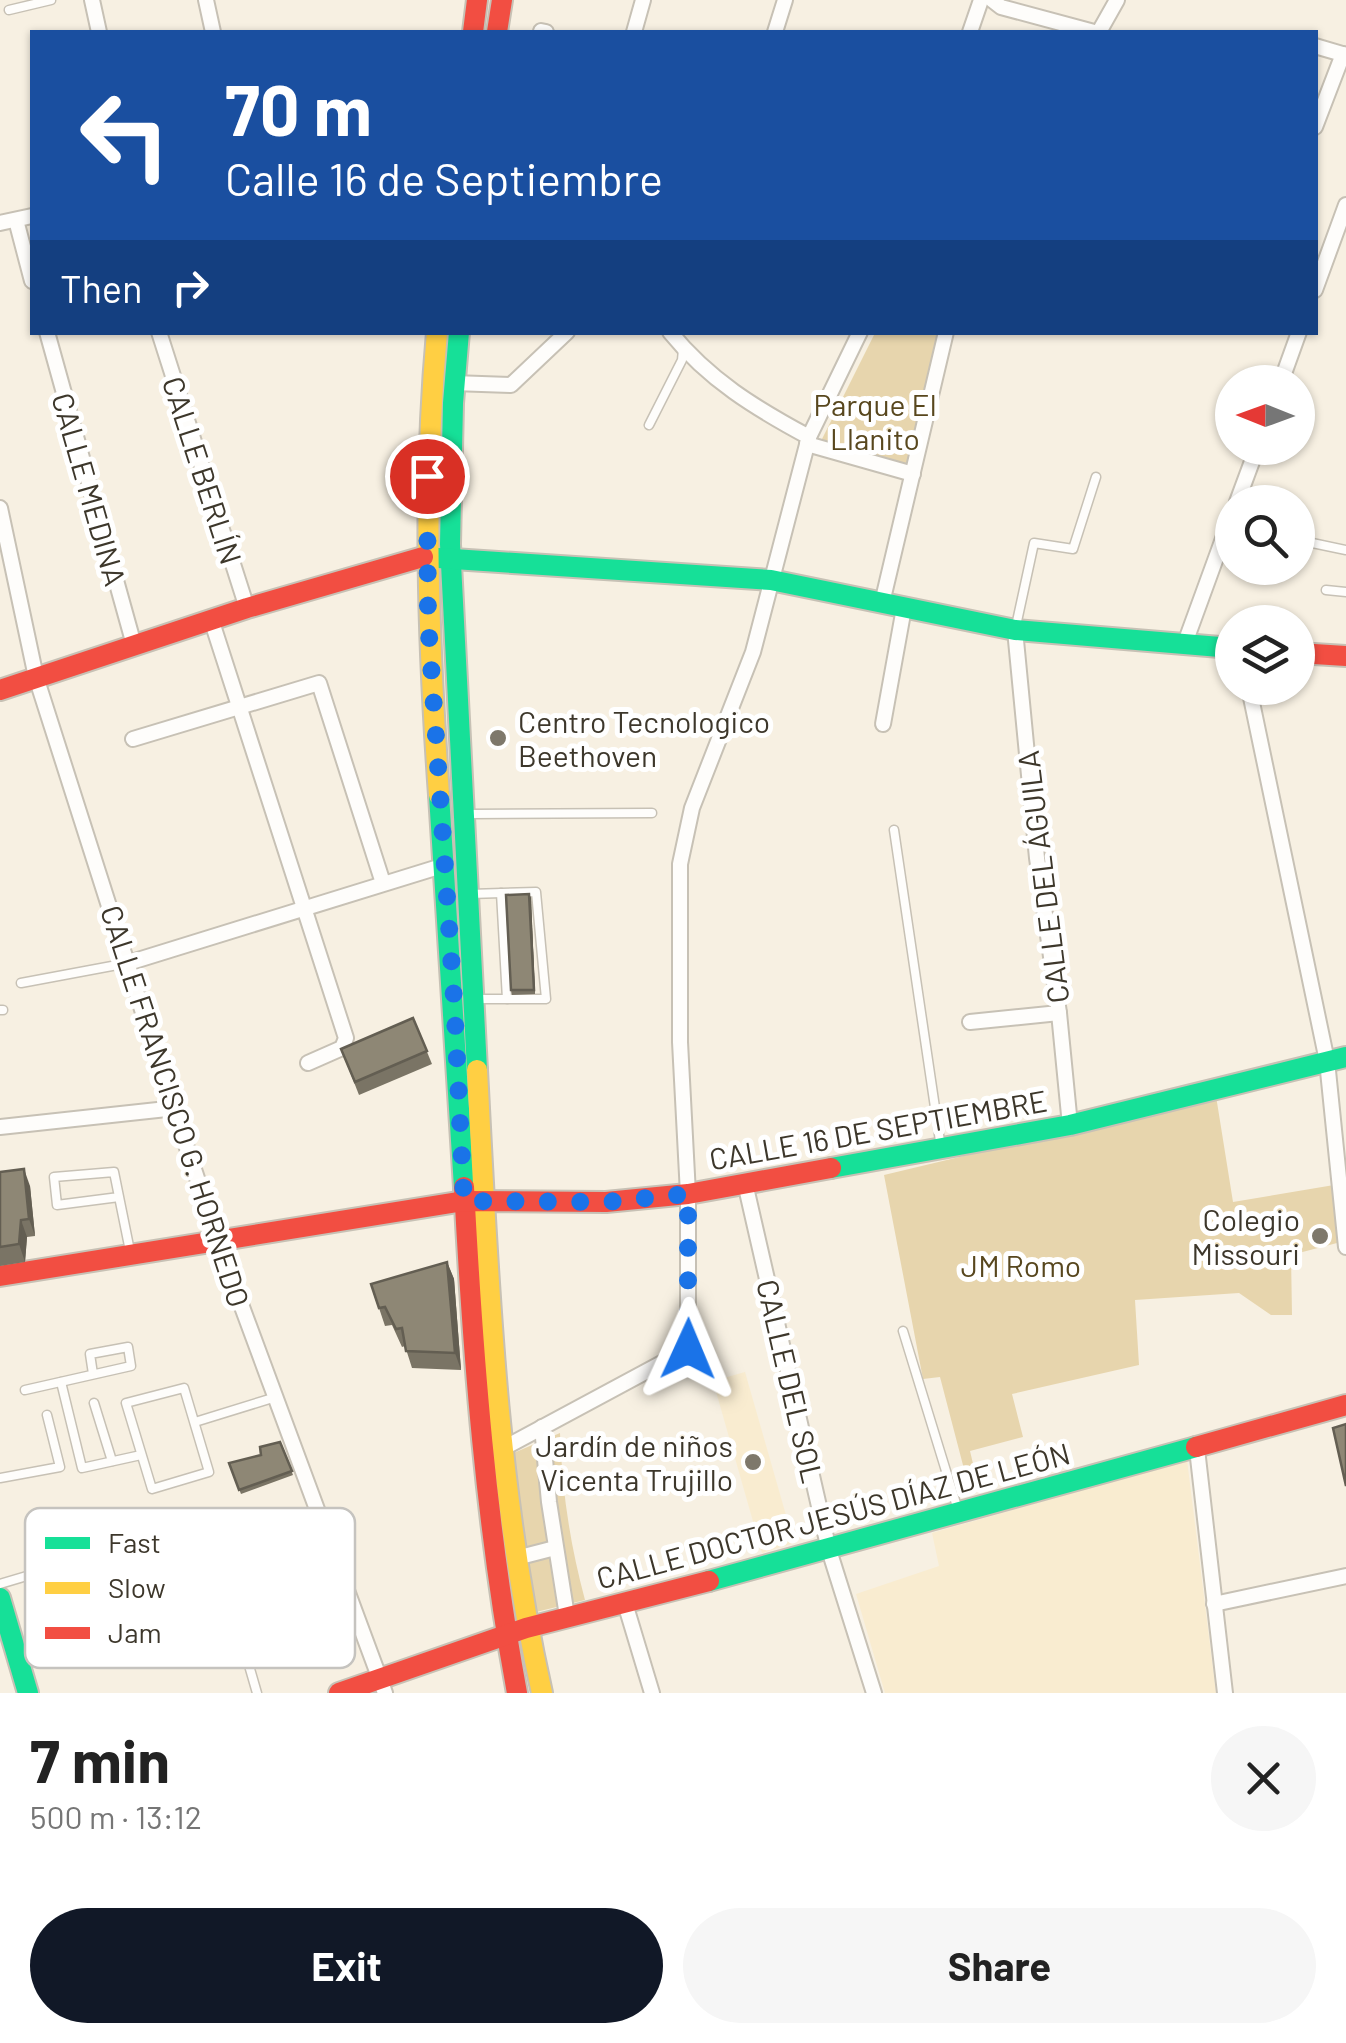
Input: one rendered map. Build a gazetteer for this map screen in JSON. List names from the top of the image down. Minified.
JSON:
{"streets":{"main road":["CALLE 16 DE SEPTIEMBRE","CALLE DOCTOR JESÚS DÍAZ DE LEÓN"],"street":["CALLE BERLÍN","CALLE MEDINA","CALLE DEL ÁGUILA","CALLE FRANCISCO G. HORNEDO","CALLE DEL SOL"]},"crossings":[["CALLE DEL ÁGUILA","CALLE 16 DE SEPTIEMBRE"],["CALLE FRANCISCO G. HORNEDO","CALLE 16 DE SEPTIEMBRE"],["CALLE FRANCISCO G. HORNEDO","CALLE DOCTOR JESÚS DÍAZ DE LEÓN"],["CALLE 16 DE SEPTIEMBRE","CALLE DEL SOL"],["CALLE DEL SOL","CALLE DOCTOR JESÚS DÍAZ DE LEÓN"]],"parks":["Parque El Llanito","JM Romo"],"places":["Centro Tecnologico Beethoven","Colegio Missouri","Jardín de niños Vicenta Trujillo"],"legend":["Fast","Slow","Jam"],"north":"left","page":{"turn":["70 m","Calle 16 de Septiembre"],"then":"Then","heading":["7 min","500 m · 13:12"],"buttons":["Exit","Share"]}}
